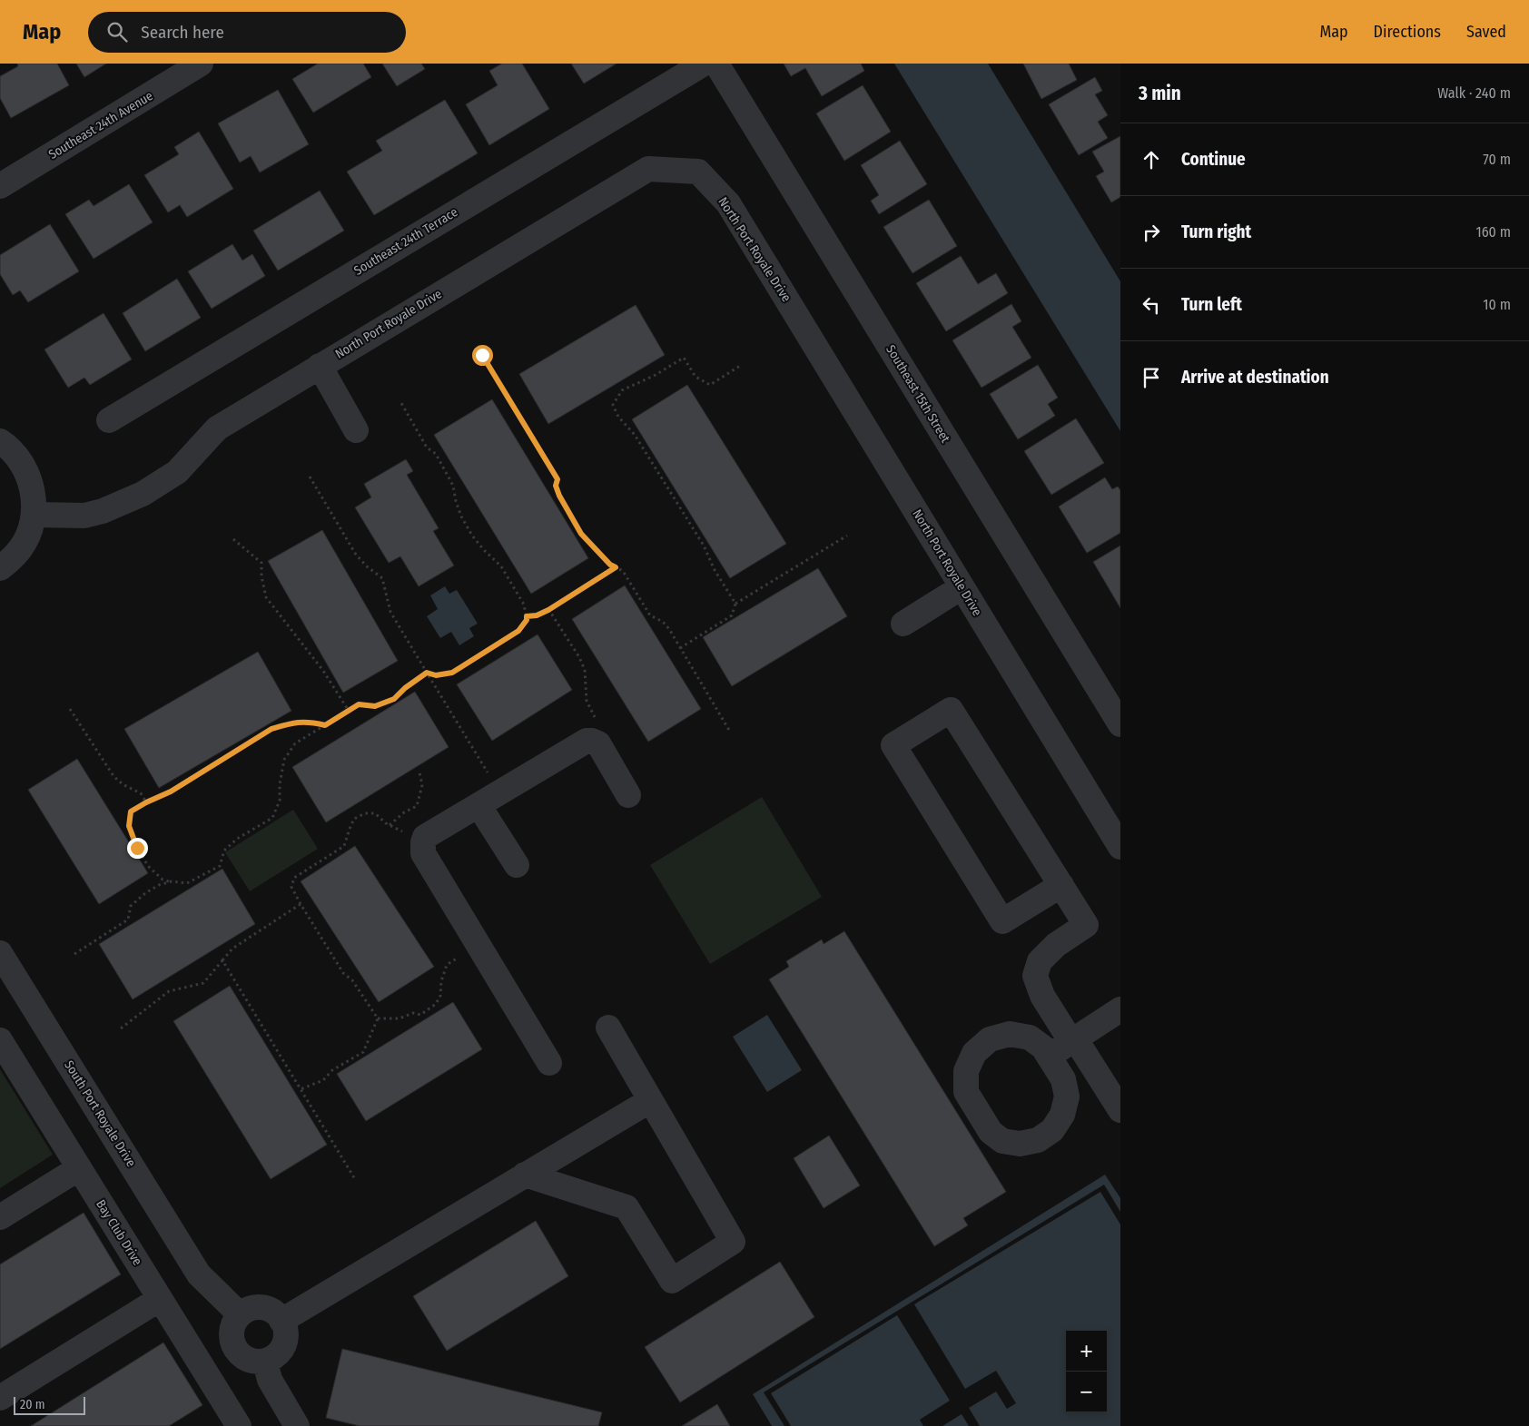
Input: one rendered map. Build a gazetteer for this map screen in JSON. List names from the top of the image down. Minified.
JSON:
{"streets":{"street":["Southeast 24th Avenue","Southeast 24th Terrace","North Port Royale Drive","Southeast 15th Street","South Port Royale Drive","Bay Club Drive"]},"scale_bar":"20 m","page":{"header":"Map","search":"Search here","nav":["Map","Directions","Saved"],"heading":["3 min","Walk · 240 m"],"list":[["Continue","70 m"],["Turn right","160 m"],["Turn left","10 m"],"Arrive at destination"],"map_buttons":["+","−"],"scale":"20 m"}}
